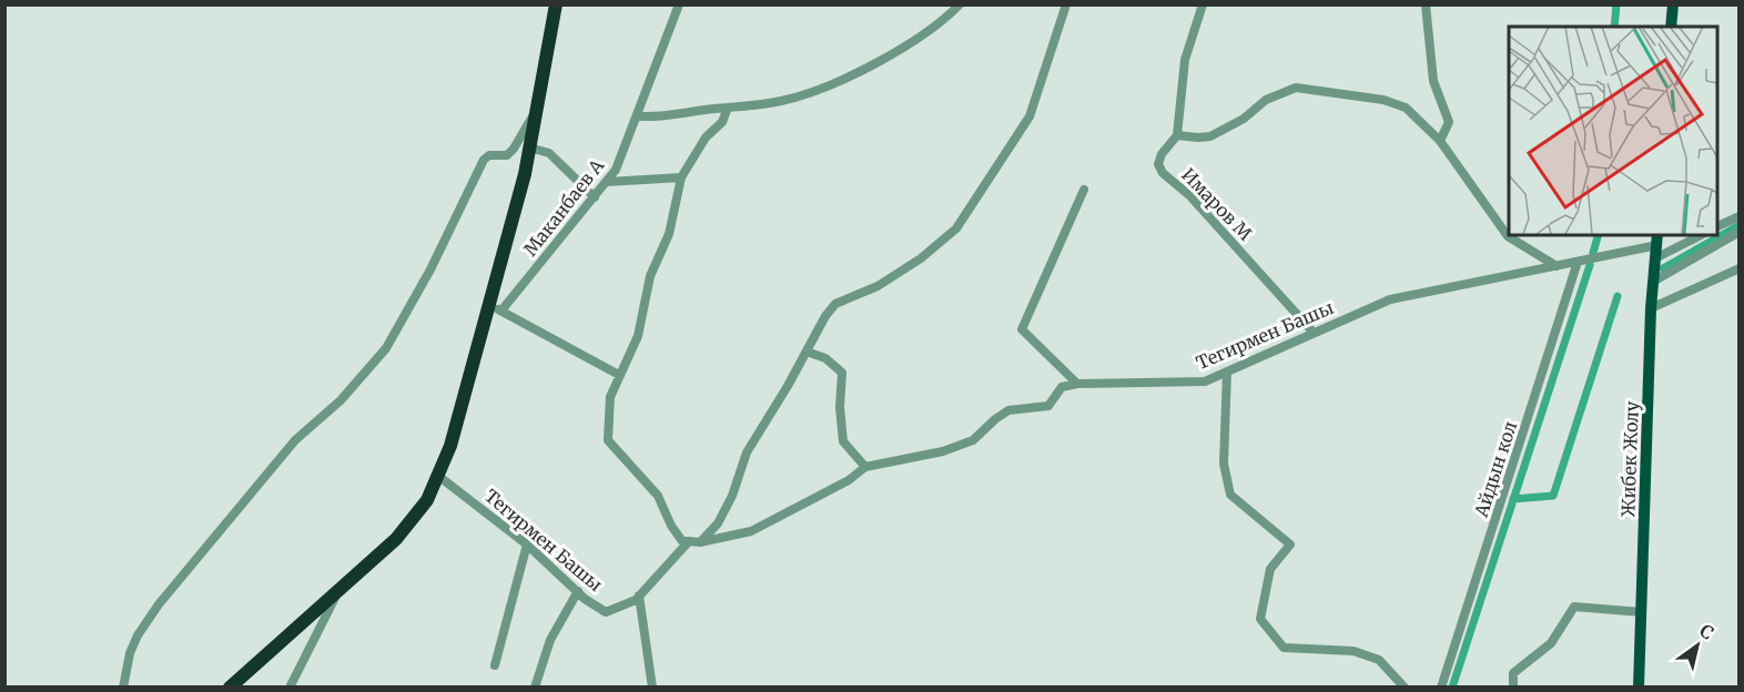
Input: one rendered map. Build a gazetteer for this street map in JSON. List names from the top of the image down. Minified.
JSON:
{"streets":{"main road":["Жибек Жолу"],"street":["Имаров М","Маканбаев А","Тегирмен Башы","Айдын кол"]},"crossings":[["Имаров М","Тегирмен Башы"],["Тегирмен Башы","Жибек Жолу"],["Тегирмен Башы","Айдын кол"]],"north":"top right"}
